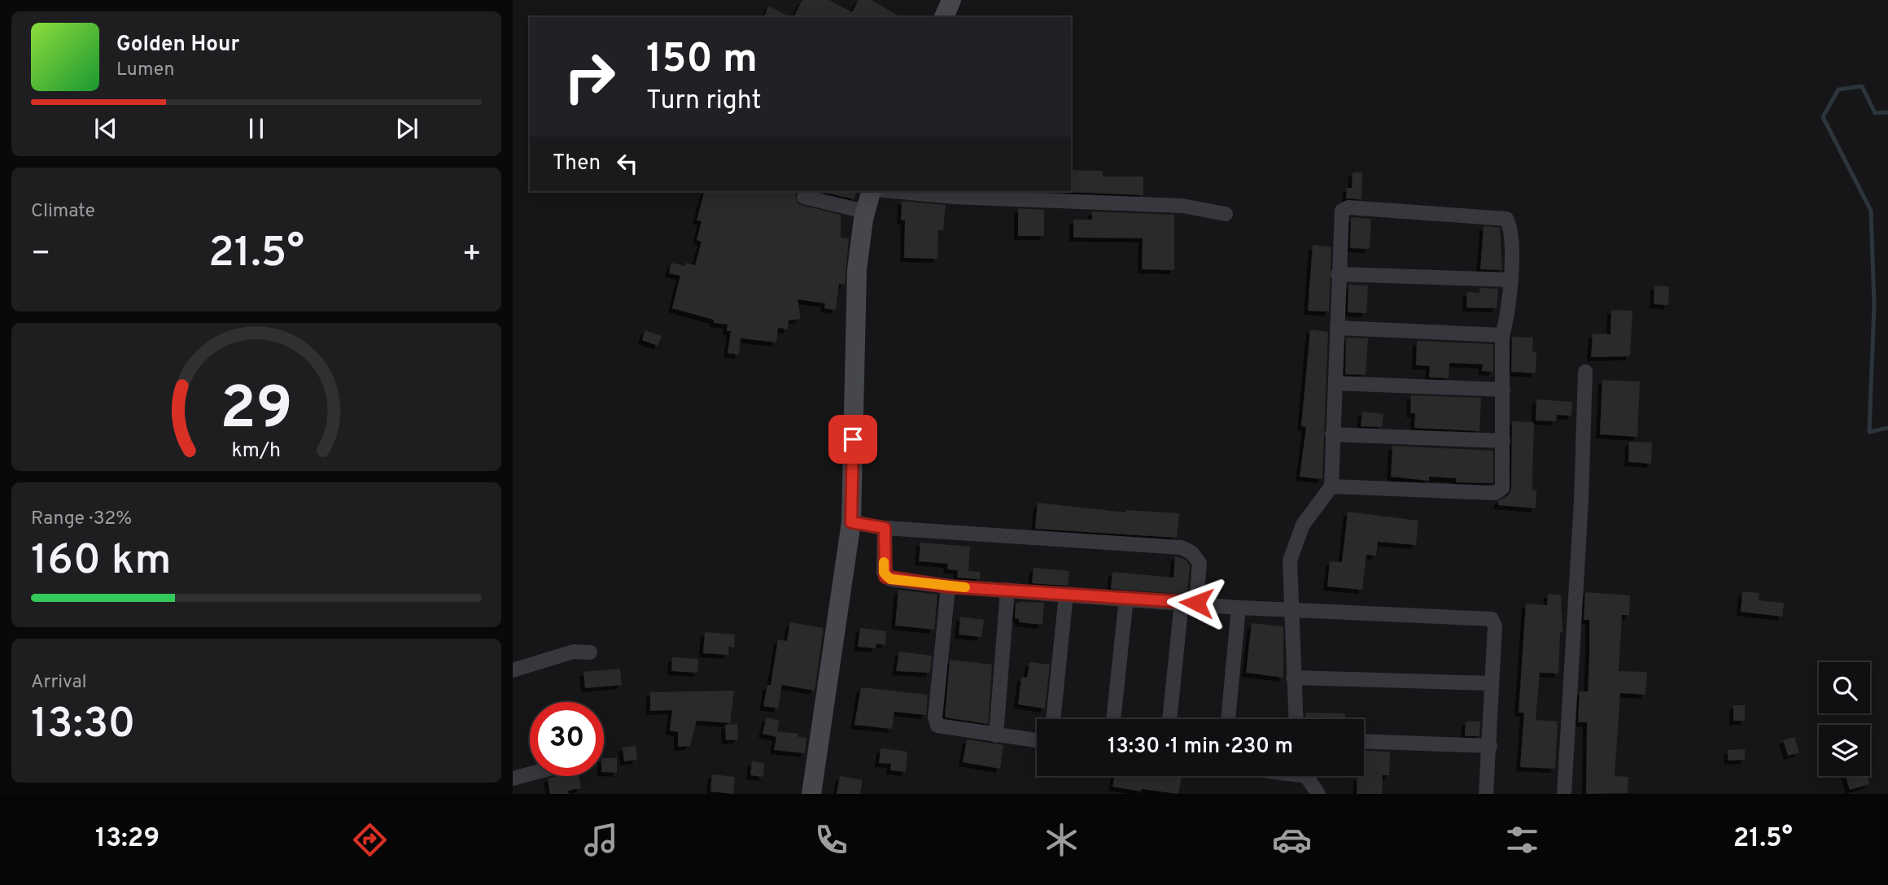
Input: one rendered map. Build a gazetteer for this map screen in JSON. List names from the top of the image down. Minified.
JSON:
{"page":{"turn":["150 m","Turn right"],"song":["Golden Hour","Lumen"],"then":"Then","tile":["Climate",["Range · 32%","160 km"],["Arrival","13:30"]],"heat":["−","21.5°","+"],"limit":"30","trip":"13:30 · 1 min · 230 m","tabs":["13:29","21.5°"],"gauge":["29","km/h"]}}
